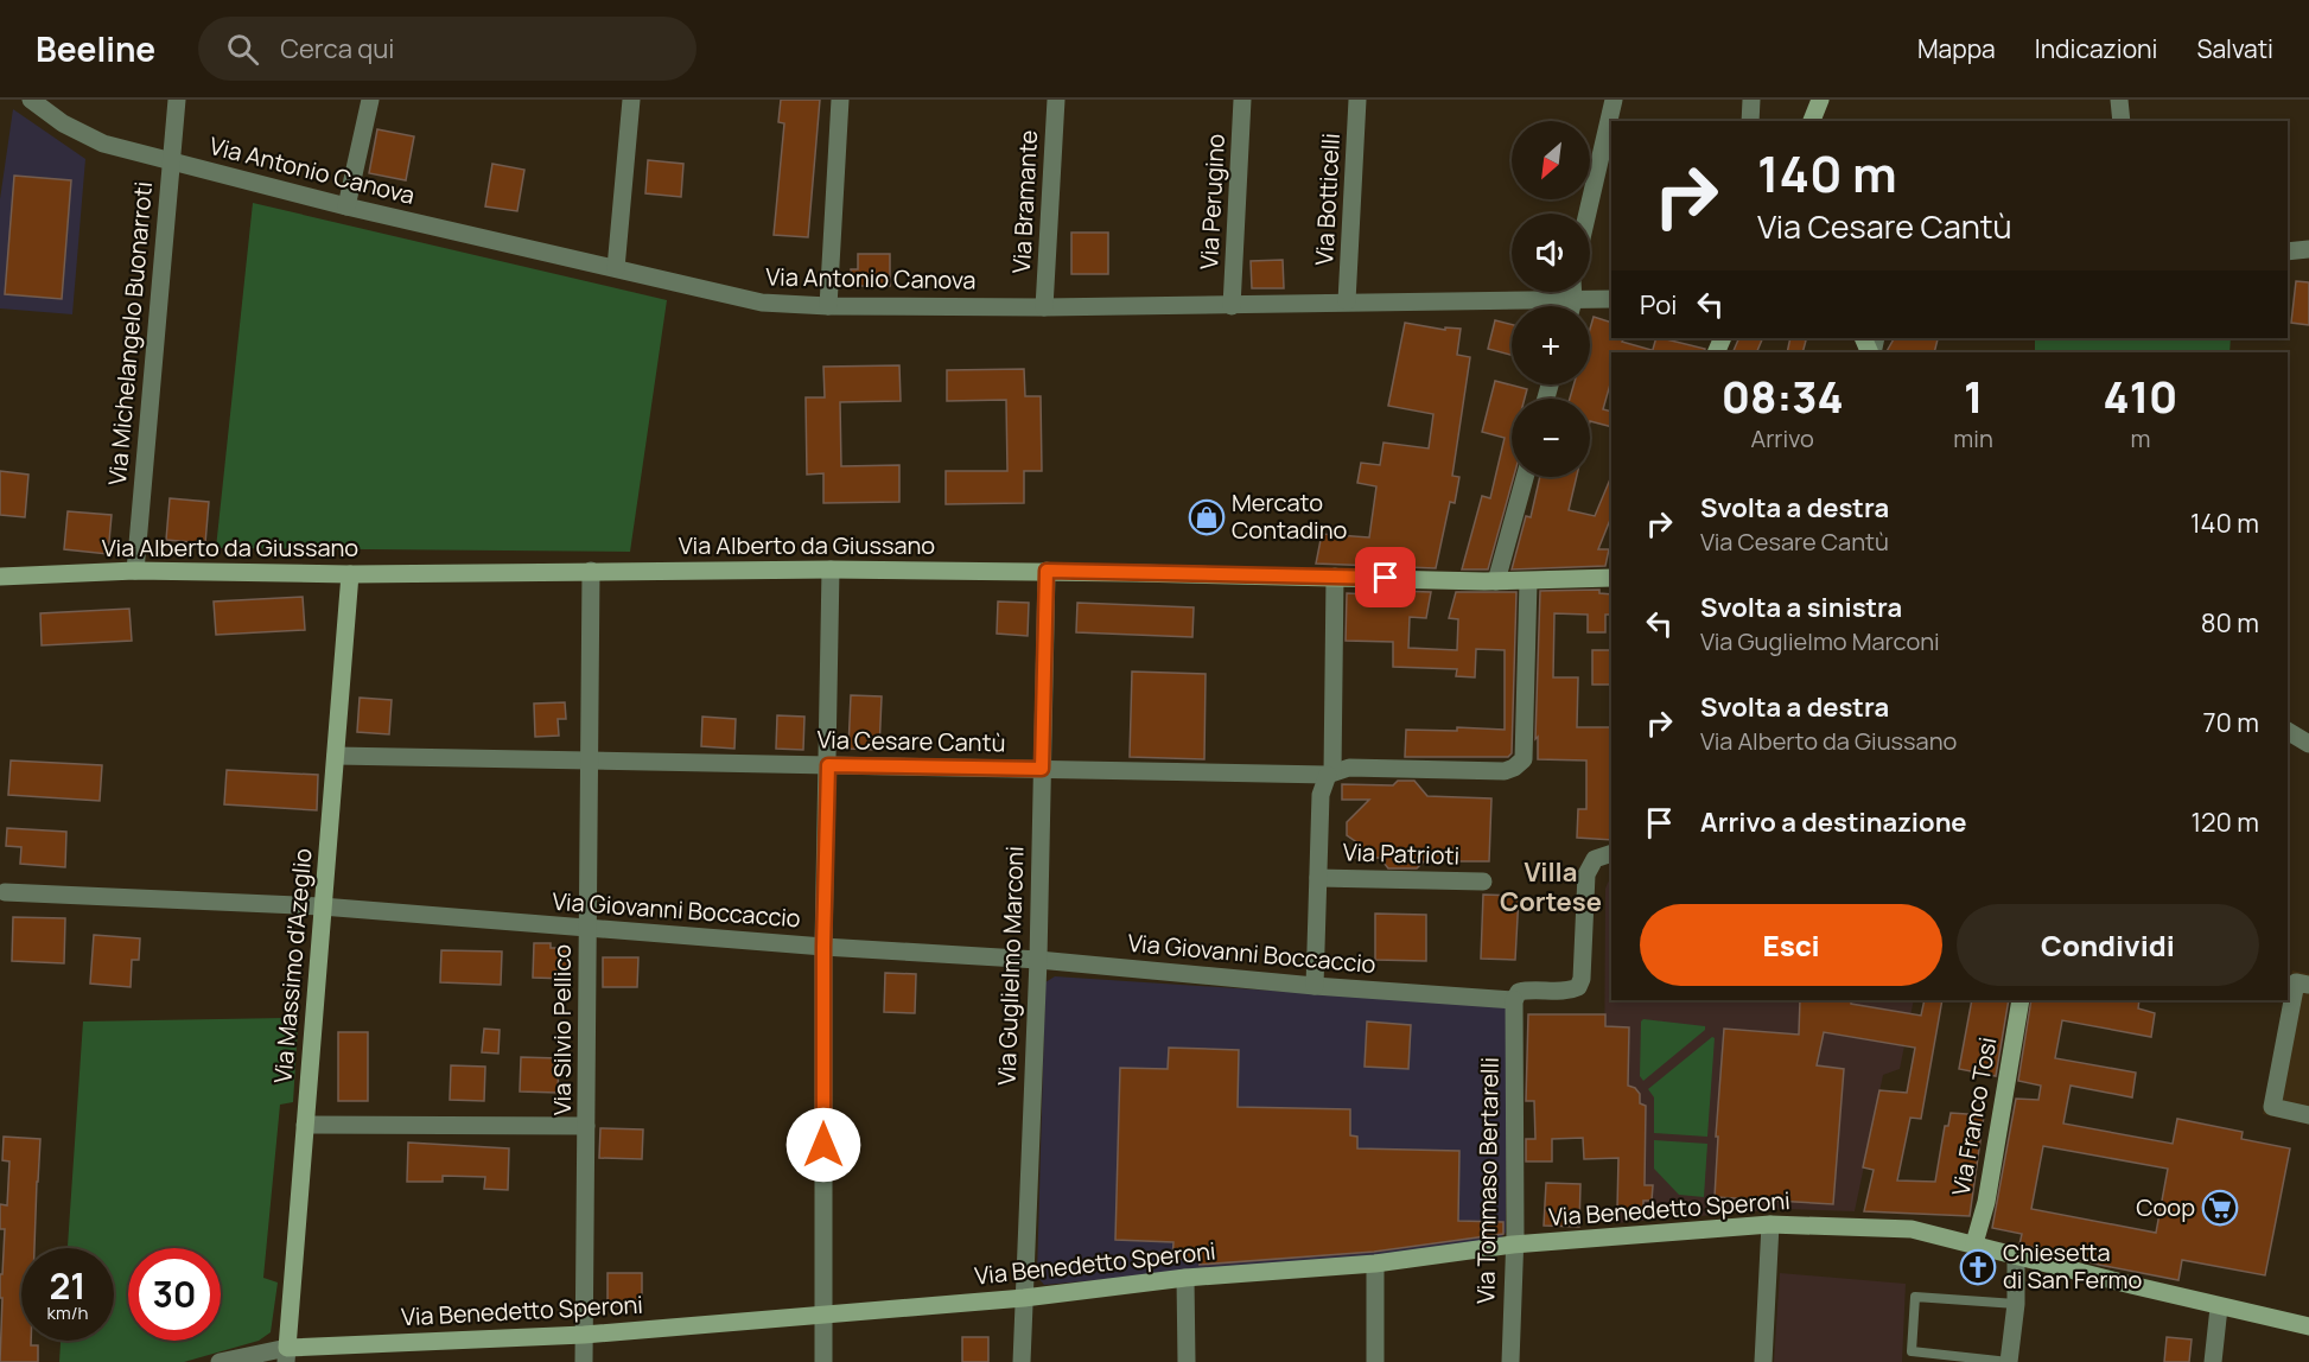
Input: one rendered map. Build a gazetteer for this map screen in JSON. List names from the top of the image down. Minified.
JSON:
{"streets":{"street":["Via Antonio Canova","Via Botticelli","Via Bramante","Via Perugino","Via Michelangelo Buonarroti","Via Alberto da Giussano","Via Cesare Cantù","Via Patrioti","Via Giovanni Boccaccio","Via Massimo d'Azeglio","Via Guglielmo Marconi","Via Silvio Pellico","Via Franco Tosi","Via Tommaso Bertarelli","Via Benedetto Speroni"]},"crossings":[["Via Antonio Canova","Via Botticelli"],["Via Antonio Canova","Via Bramante"],["Via Antonio Canova","Via Perugino"],["Via Antonio Canova","Via Michelangelo Buonarroti"],["Via Michelangelo Buonarroti","Via Alberto da Giussano"],["Via Alberto da Giussano","Via Cesare Cantù"],["Via Alberto da Giussano","Via Massimo d'Azeglio"],["Via Alberto da Giussano","Via Guglielmo Marconi"],["Via Alberto da Giussano","Via Silvio Pellico"],["Via Cesare Cantù","Via Massimo d'Azeglio"],["Via Cesare Cantù","Via Guglielmo Marconi"],["Via Cesare Cantù","Via Silvio Pellico"],["Via Giovanni Boccaccio","Via Massimo d'Azeglio"],["Via Giovanni Boccaccio","Via Guglielmo Marconi"],["Via Giovanni Boccaccio","Via Silvio Pellico"],["Via Giovanni Boccaccio","Via Tommaso Bertarelli"],["Via Massimo d'Azeglio","Via Benedetto Speroni"],["Via Guglielmo Marconi","Via Benedetto Speroni"],["Via Silvio Pellico","Via Benedetto Speroni"],["Via Franco Tosi","Via Benedetto Speroni"],["Via Tommaso Bertarelli","Via Benedetto Speroni"]],"districts":["Villa Cortese"],"places":{"shop":["Mercato Contadino"],"supermarket":["Coop"],"church":["Chiesetta di San Fermo"]},"north":"bottom left","page":{"header":"Beeline","search":"Cerca qui","nav":["Mappa","Indicazioni","Salvati"],"map_buttons":["+","−"],"turn":["140 m","Via Cesare Cantù"],"then":"Poi","eta":["08:34","Arrivo","1","min","410","m"],"list":[{"name":"Svolta a destra","note":"Via Cesare Cantù","value":"140 m"},{"name":"Svolta a sinistra","note":"Via Guglielmo Marconi","value":"80 m"},{"name":"Svolta a destra","note":"Via Alberto da Giussano","value":"70 m"},{"name":"Arrivo a destinazione","value":"120 m"}],"buttons":["Esci","Condividi"],"speed":"21 km/h","limit":"30"}}
